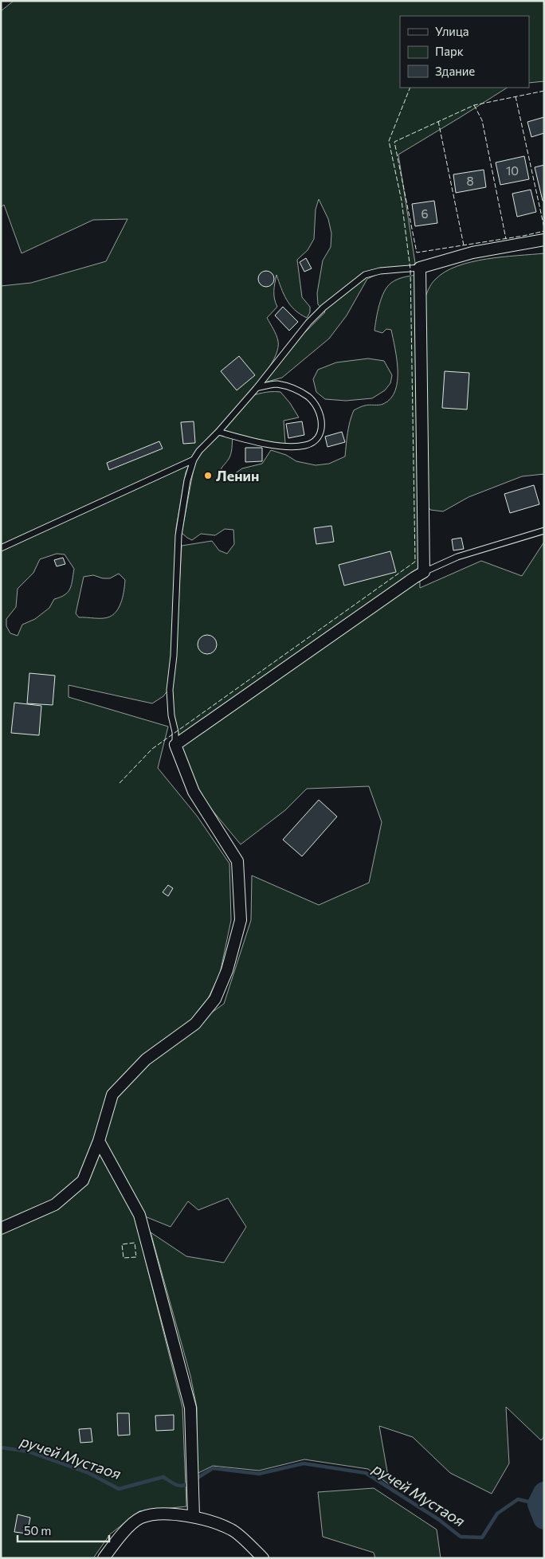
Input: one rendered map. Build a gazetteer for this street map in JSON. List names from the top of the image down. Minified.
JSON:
{"water":["ручей Мустаоя"],"places":["Ленин"],"house_numbers":["10","8","6"],"legend":["Улица","Парк","Здание"],"scale_bar":"50 m"}
